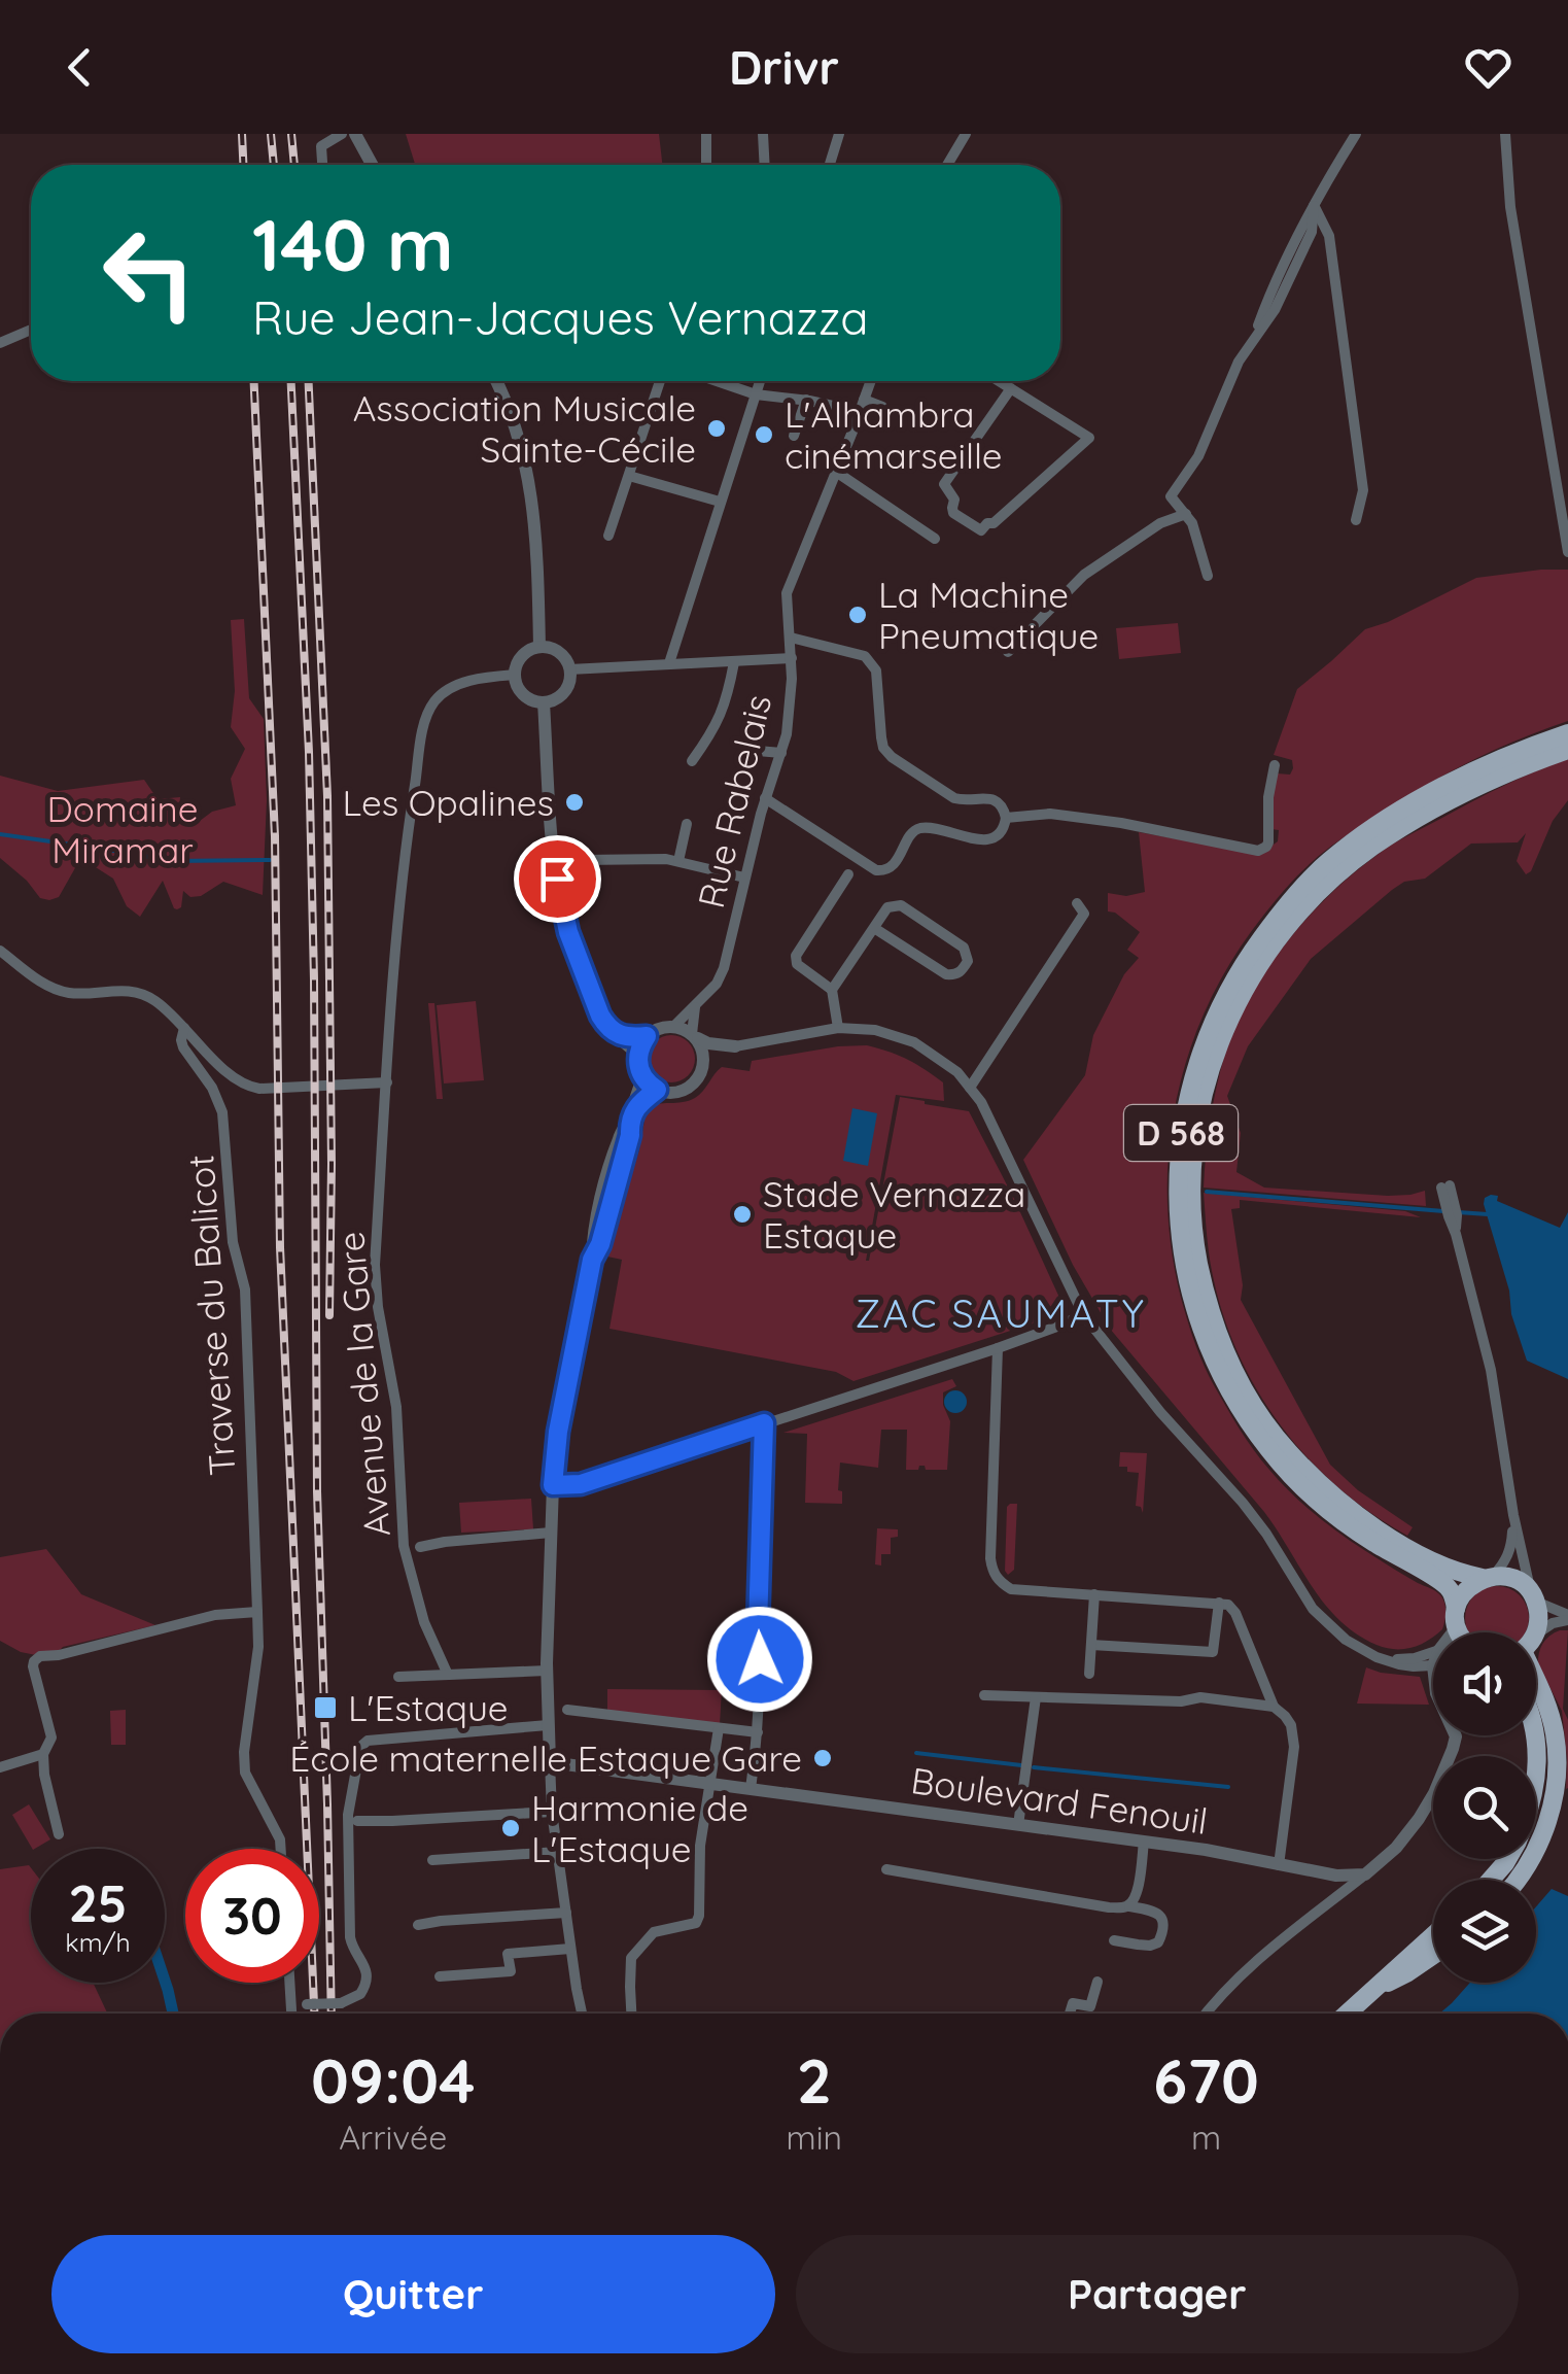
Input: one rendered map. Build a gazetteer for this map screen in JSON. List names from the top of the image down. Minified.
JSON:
{"streets":{"main road":["D 568"],"street":["Rue Rabelais","Traverse du Balicot","Avenue de la Gare","Boulevard Fenouil"]},"districts":["ZAC SAUMATY"],"parks":["Domaine Miramar"],"places":{"other":["Association Musicale Sainte-Cécile","L'Alhambra cinémarseille","La Machine Pneumatique","Les Opalines","Stade Vernazza Estaque","École maternelle Estaque Gare","Harmonie de L'Estaque"],"transit":["L'Estaque"]},"page":{"header":"Drivr","turn":["140 m","Rue Jean-Jacques Vernazza"],"speed":"25 km/h","limit":"30","eta":["09:04","Arrivée","2","min","670","m"],"buttons":["Quitter","Partager"]}}
